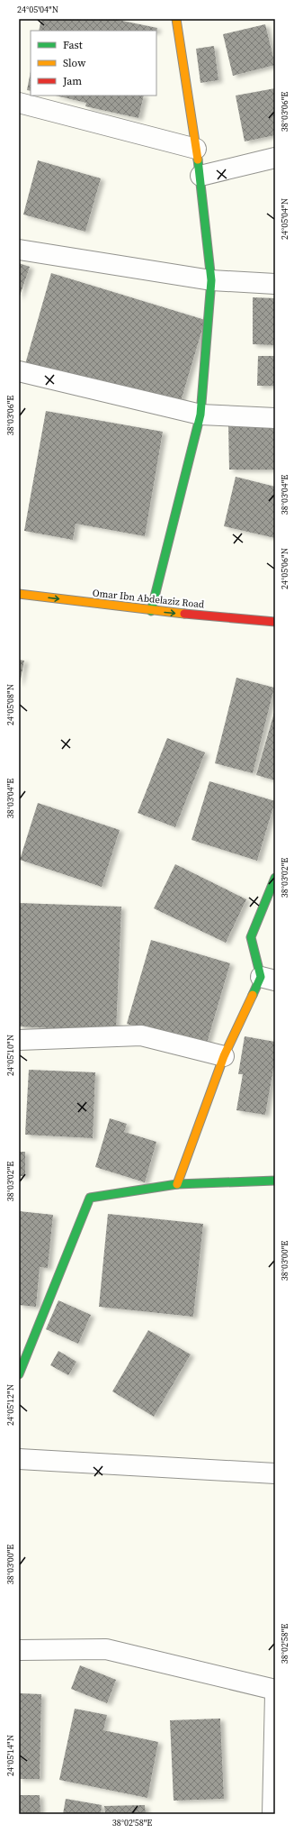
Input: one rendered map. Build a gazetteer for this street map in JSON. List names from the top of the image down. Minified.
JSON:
{"streets":{"street":["Omar Ibn Abdelaziz Road"]},"one_way":["Omar Ibn Abdelaziz Road"],"legend":["Fast","Slow","Jam"],"coordinates":["24°05'04\"N","38°03'06\"E","38°03'04\"E","24°05'06\"N","24°05'08\"N","38°03'02\"E","24°05'10\"N","38°03'00\"E","24°05'12\"N","38°02'58\"E","24°05'14\"N"]}
